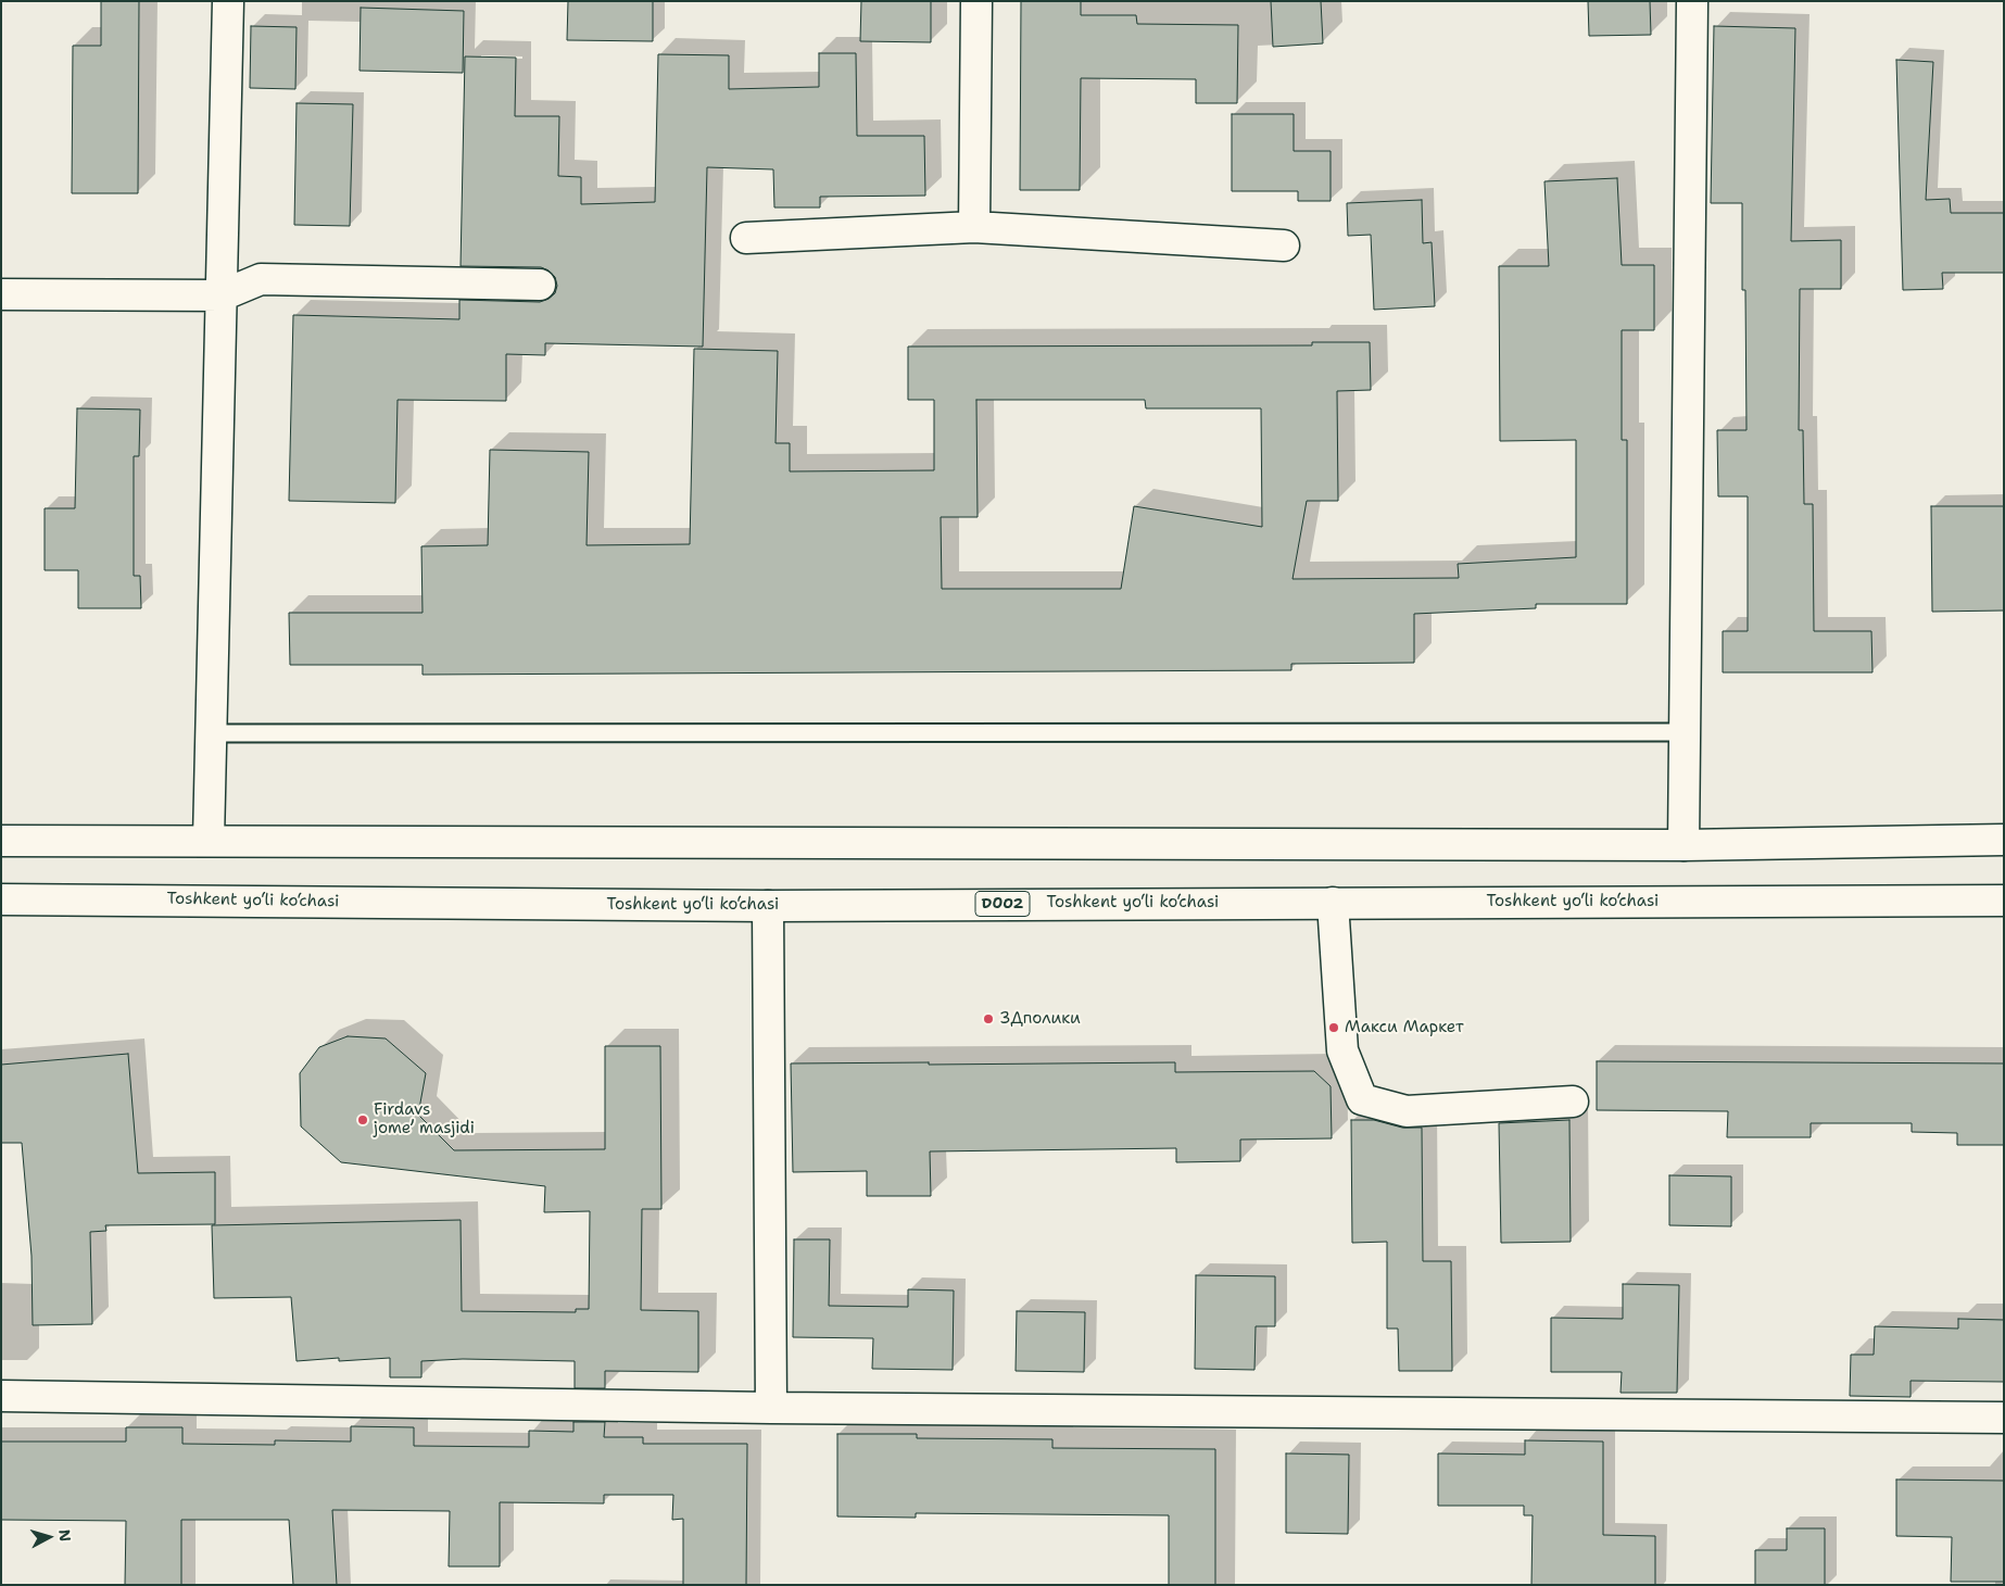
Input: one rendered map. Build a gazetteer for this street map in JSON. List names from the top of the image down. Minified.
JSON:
{"streets":{"main road":["Toshkent yo‘li ko‘chasi","D002"]},"places":["3Дполики","Макси Маркет","Firdavs jome’ masjidi"],"north":"right"}
